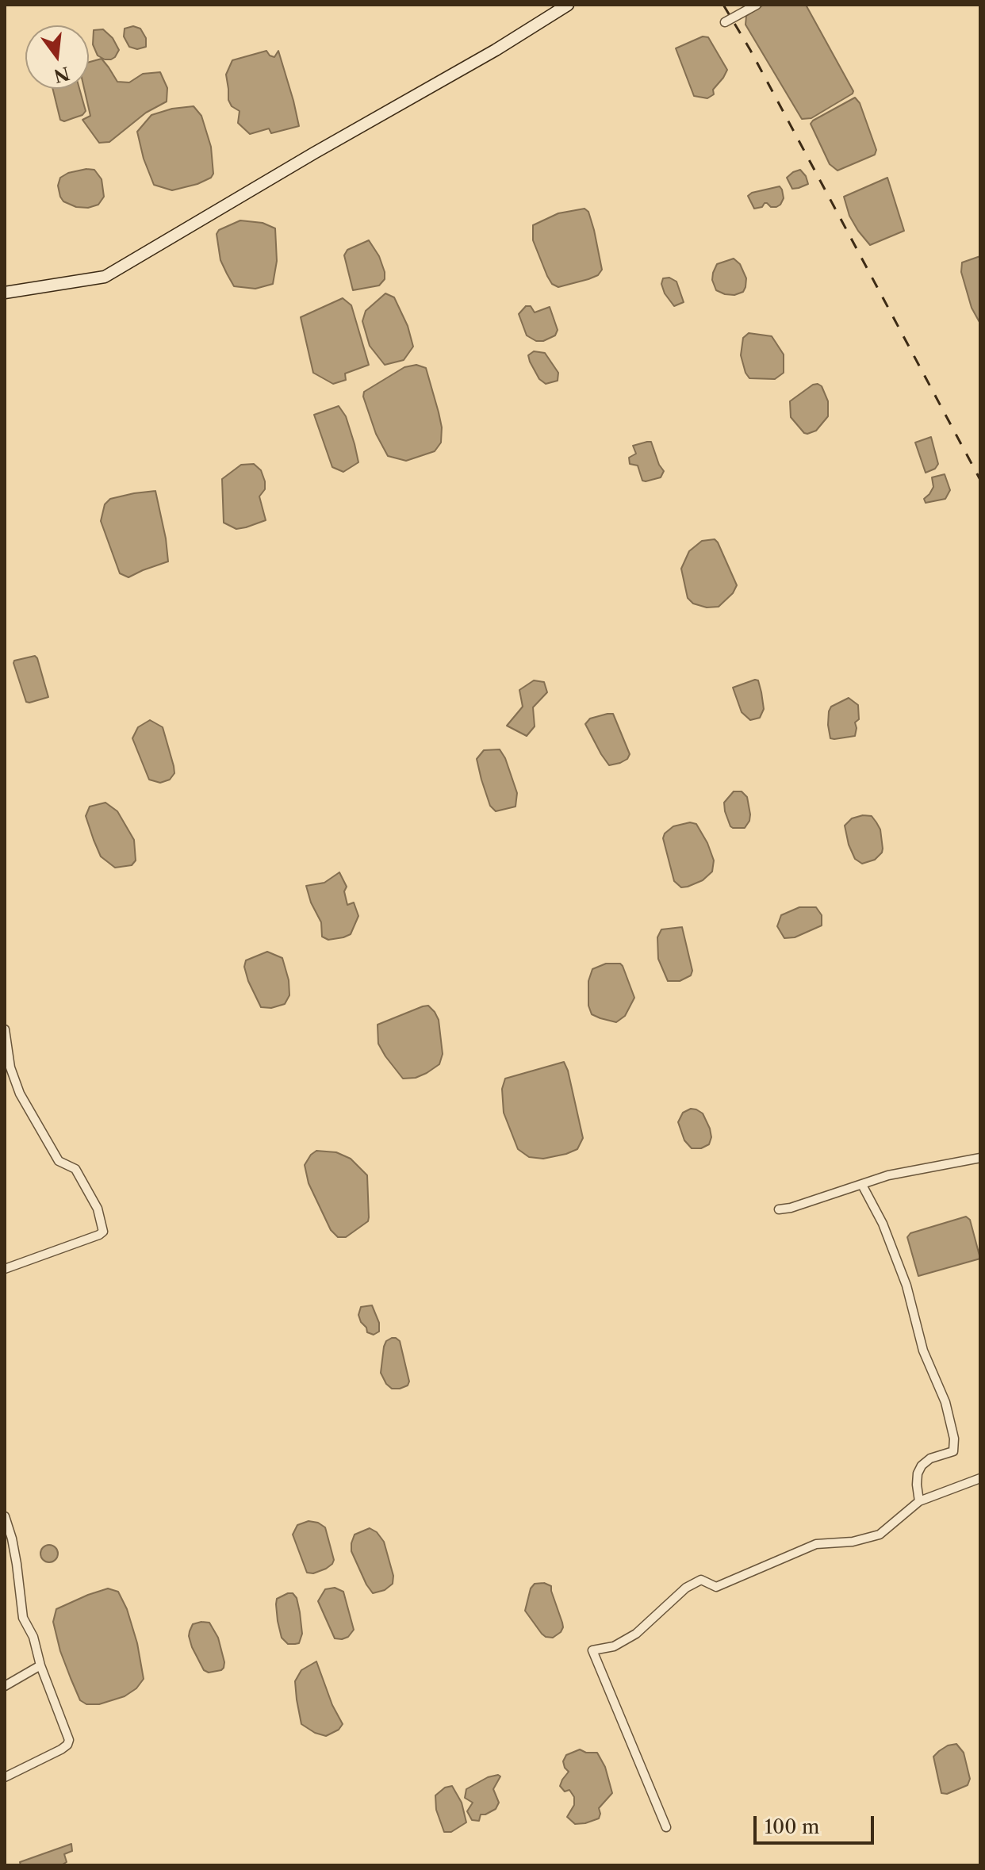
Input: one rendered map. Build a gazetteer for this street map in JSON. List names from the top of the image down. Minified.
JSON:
{"scale_bar":"100 m","north":"bottom"}
